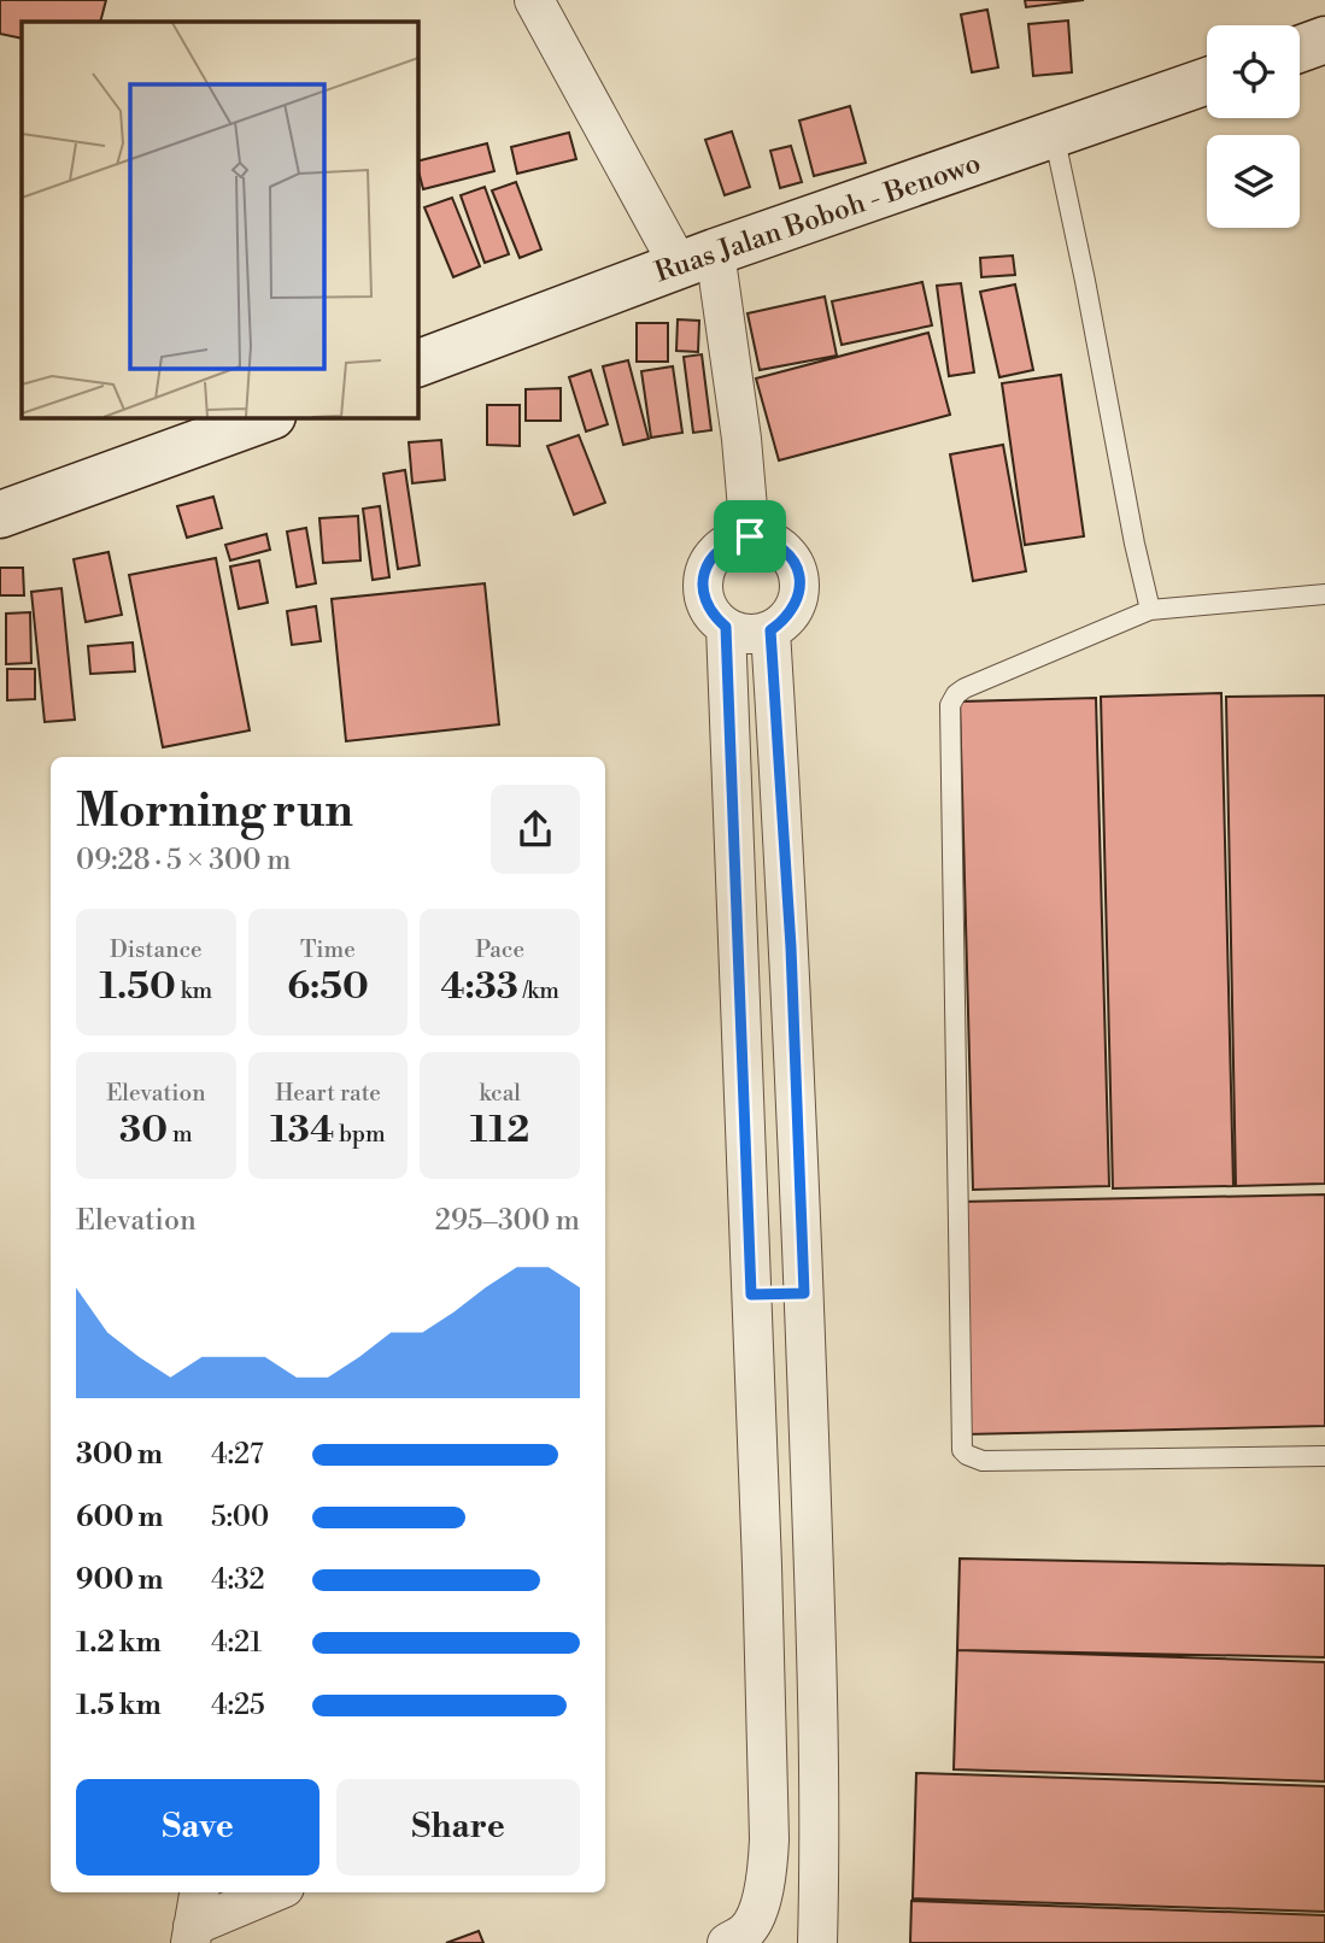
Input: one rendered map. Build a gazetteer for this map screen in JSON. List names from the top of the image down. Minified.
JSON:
{"streets":{"main road":["Ruas Jalan Boboh - Benowo"]},"page":{"heading":["Morning run","09:28 · 5 × 300 m"],"stats":[["Distance","1.50 km"],["Time","6:50"],["Pace","4:33 /km"],["Elevation","30 m"],["Heart rate","134 bpm"],["kcal","112"]],"chart":["Elevation","295–300 m"],"list":[{"name":"300 m","note":"4:27"},{"name":"600 m","note":"5:00"},{"name":"900 m","note":"4:32"},{"name":"1.2 km","note":"4:21"},{"name":"1.5 km","note":"4:25"}],"buttons":["Save","Share"]}}
